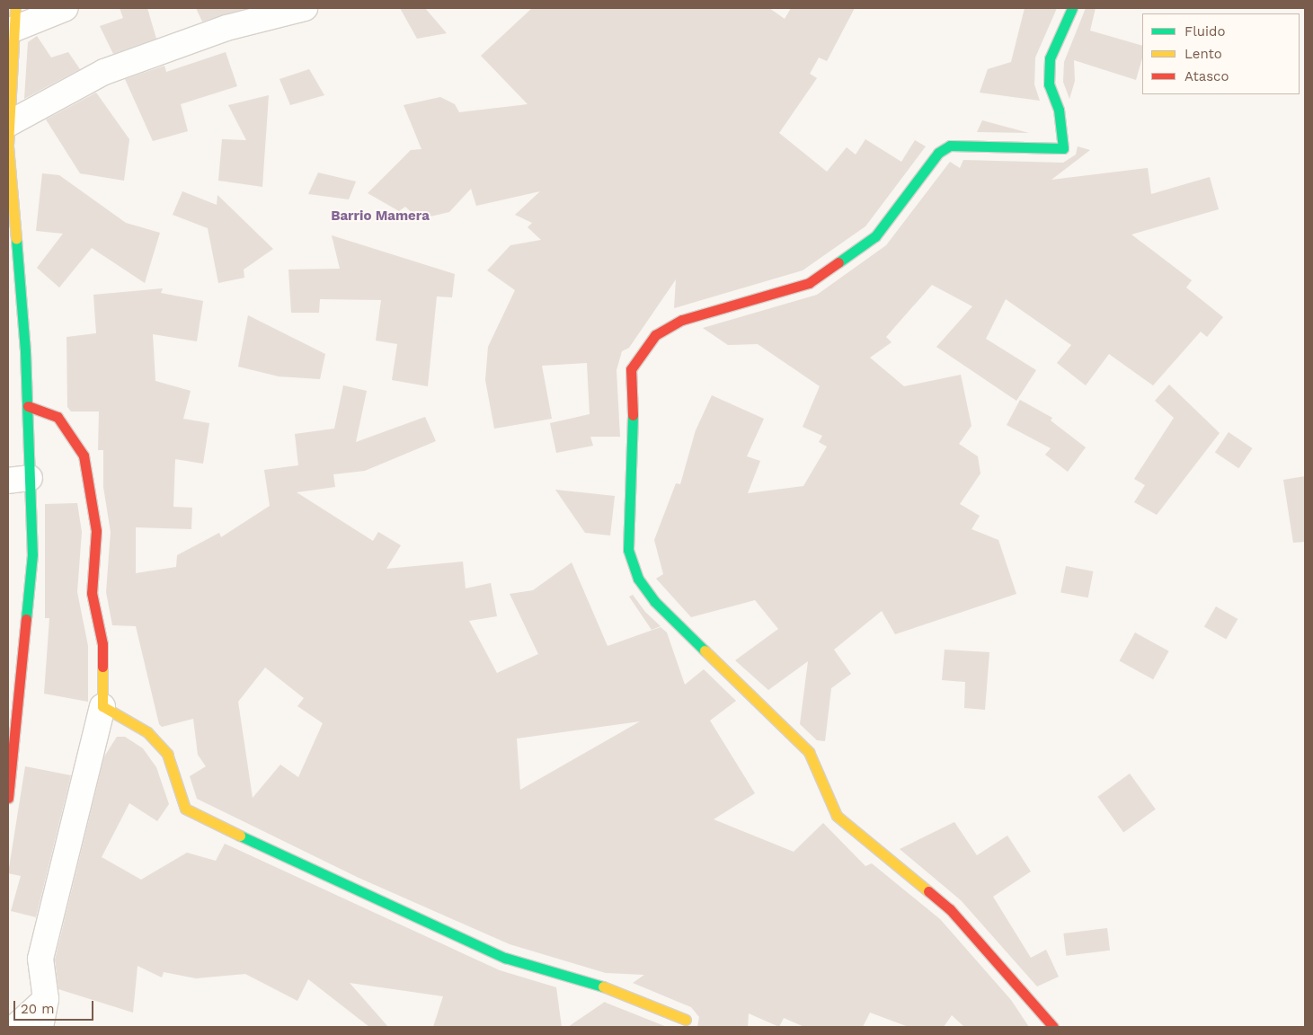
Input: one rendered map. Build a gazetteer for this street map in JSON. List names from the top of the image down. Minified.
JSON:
{"districts":["Barrio Mamera"],"legend":["Fluido","Lento","Atasco"],"scale_bar":"20 m"}
